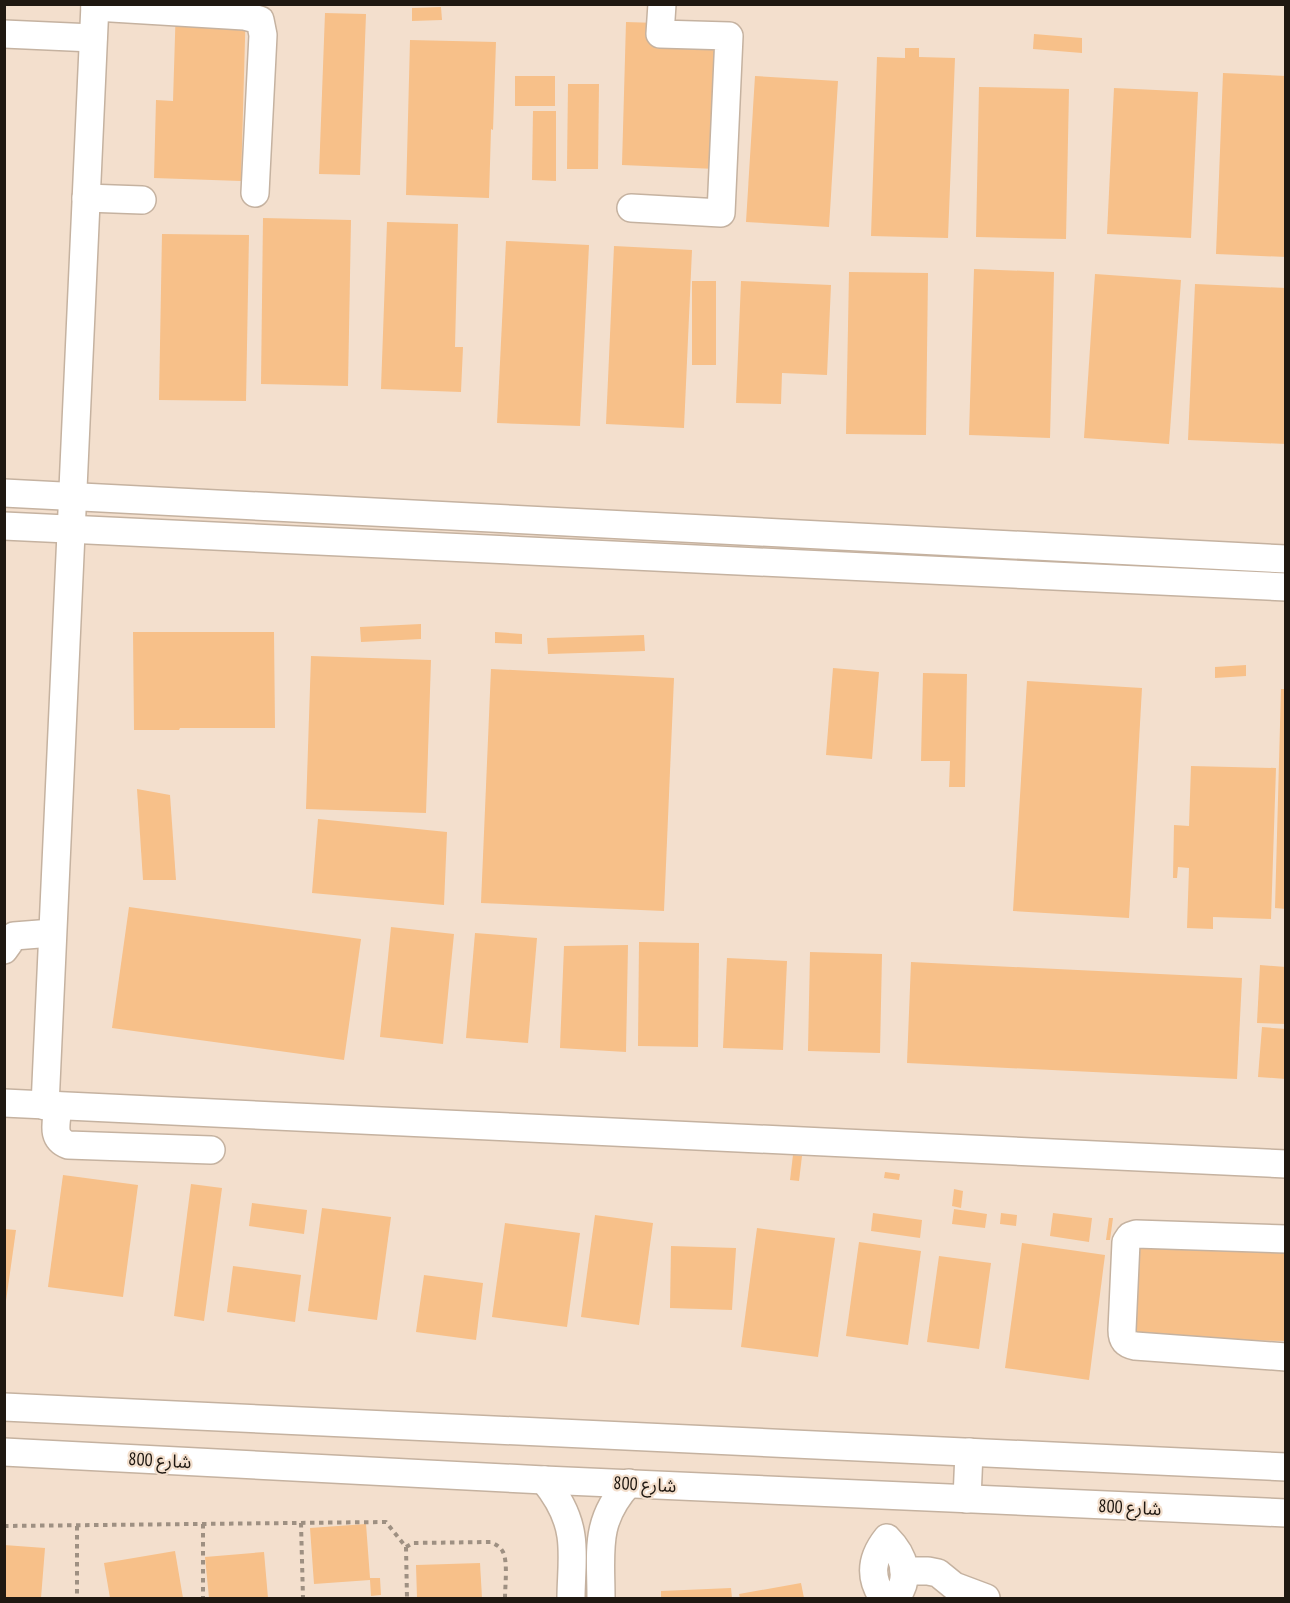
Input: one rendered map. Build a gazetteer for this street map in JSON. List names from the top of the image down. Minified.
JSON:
{"streets":{"street":["شارع 800"]}}
